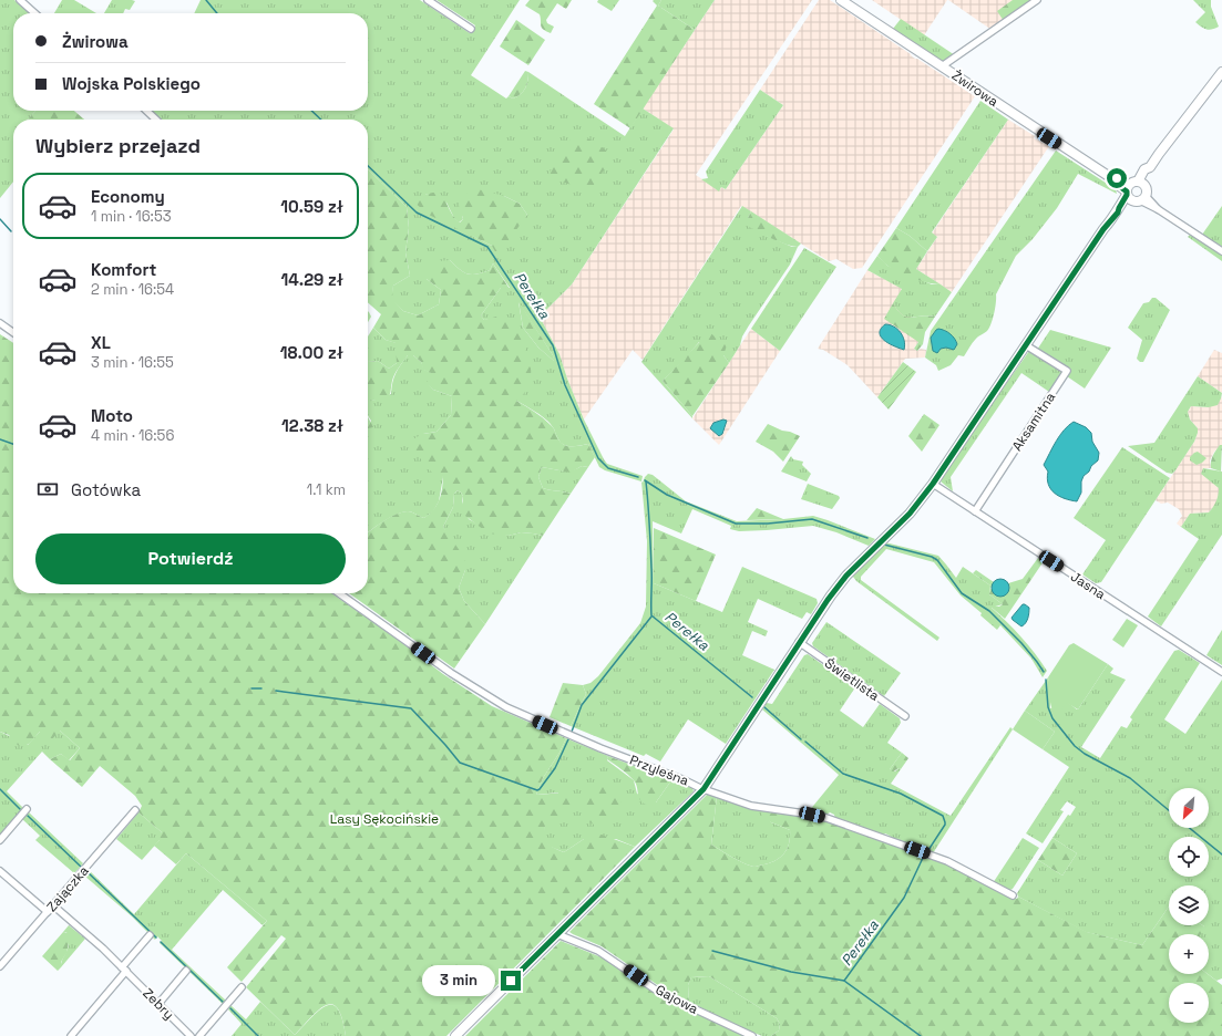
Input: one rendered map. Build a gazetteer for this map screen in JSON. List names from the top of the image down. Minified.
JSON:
{"streets":{"street":["Żwirowa","Aksamitna","Jasna","Świetlista","Przyleśna","Zajączka","Gajowa","Zebry"]},"crossings":[["Aksamitna","Jasna"],["Zajączka","Zebry"]],"water":["Perełka"],"parks":["Lasy Sękocińskie"],"north":"bottom left","page":{"banner":["Żwirowa","Wojska Polskiego"],"heading":"Wybierz przejazd","list":[{"name":"Economy","note":"1 min · 16:53","value":"10.59 zł"},{"name":"Komfort","note":"2 min · 16:54","value":"14.29 zł"},{"name":"XL","note":"3 min · 16:55","value":"18.00 zł"},{"name":"Moto","note":"4 min · 16:56","value":"12.38 zł"}],"pay":["Gotówka","1.1 km"],"buttons":"Potwierdź","map_buttons":["+","−"],"bubble":"3 min"}}
